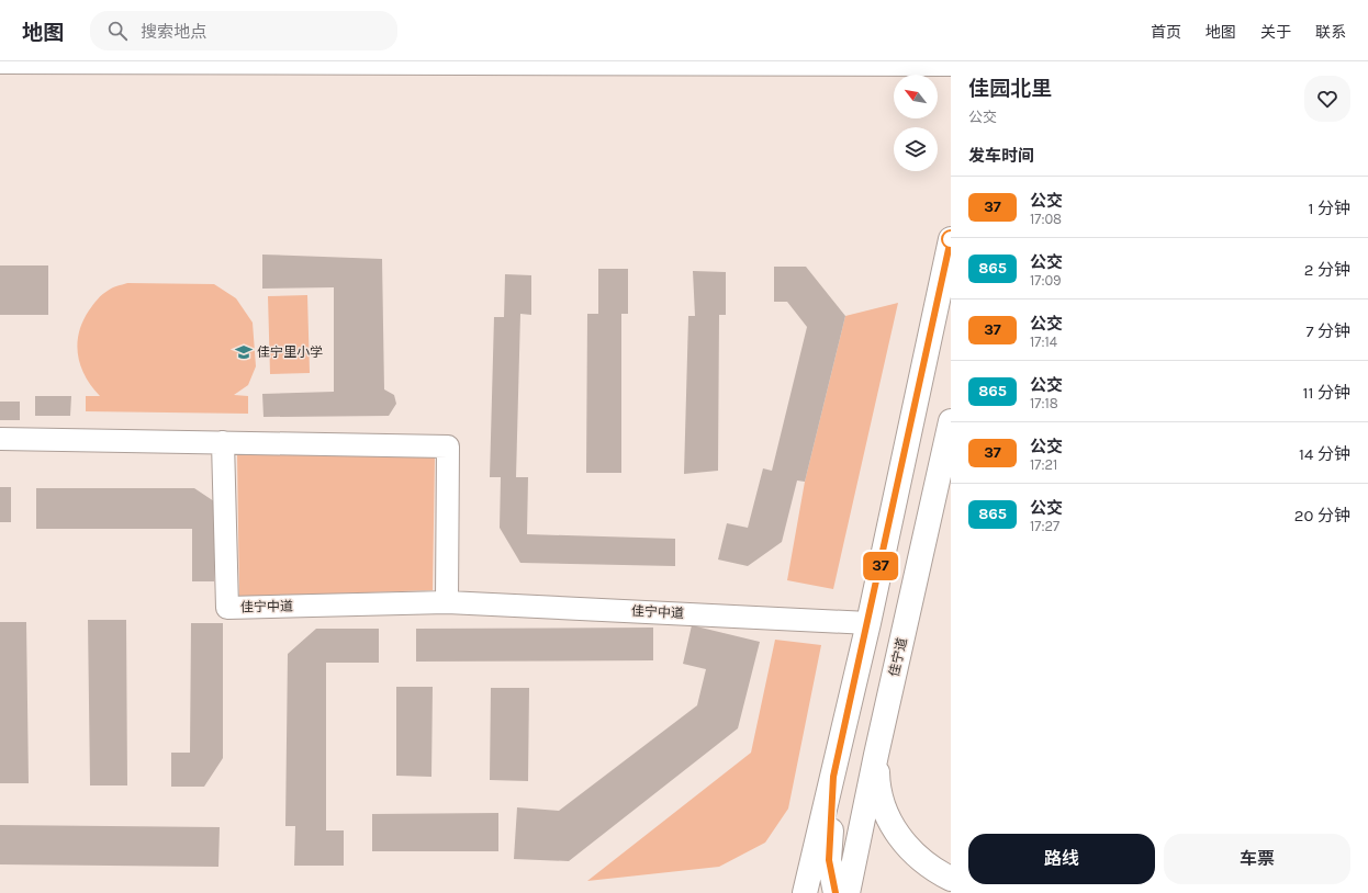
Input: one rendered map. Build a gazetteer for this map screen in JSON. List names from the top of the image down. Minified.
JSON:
{"streets":{"main road":["佳宁道"],"street":["佳宁中道"]},"places":{"school or university":["佳宁里小学"]},"lines":["bus line 37"],"north":"top left","page":{"header":"地图","search":"搜索地点","nav":["首页","地图","关于","联系"],"on_map":"37","heading":[["佳园北里","公交"],"发车时间"],"list":[{"mark":"37","name":"公交","note":"17:08","value":"1 分钟"},{"mark":"865","name":"公交","note":"17:09","value":"2 分钟"},{"mark":"37","name":"公交","note":"17:14","value":"7 分钟"},{"mark":"865","name":"公交","note":"17:18","value":"11 分钟"},{"mark":"37","name":"公交","note":"17:21","value":"14 分钟"},{"mark":"865","name":"公交","note":"17:27","value":"20 分钟"}],"buttons":["路线","车票"]}}
